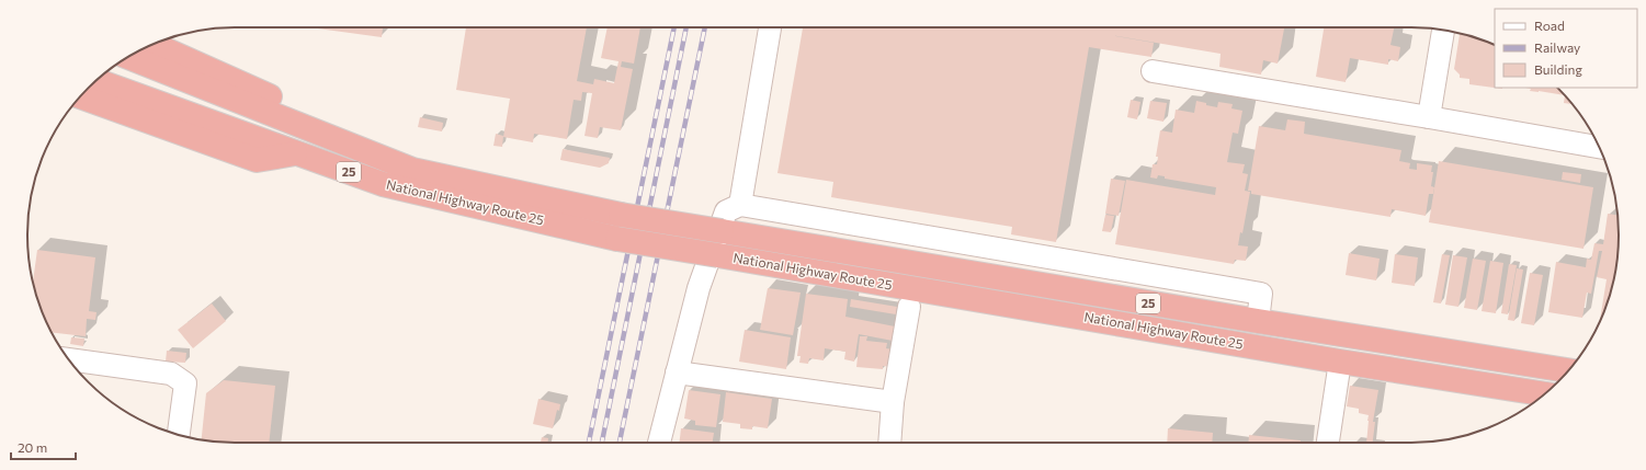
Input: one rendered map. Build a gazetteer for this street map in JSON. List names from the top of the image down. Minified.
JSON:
{"streets":{"highway":["25","National Highway Route 25"]},"legend":["Road","Railway","Building"],"scale_bar":"20 m"}
